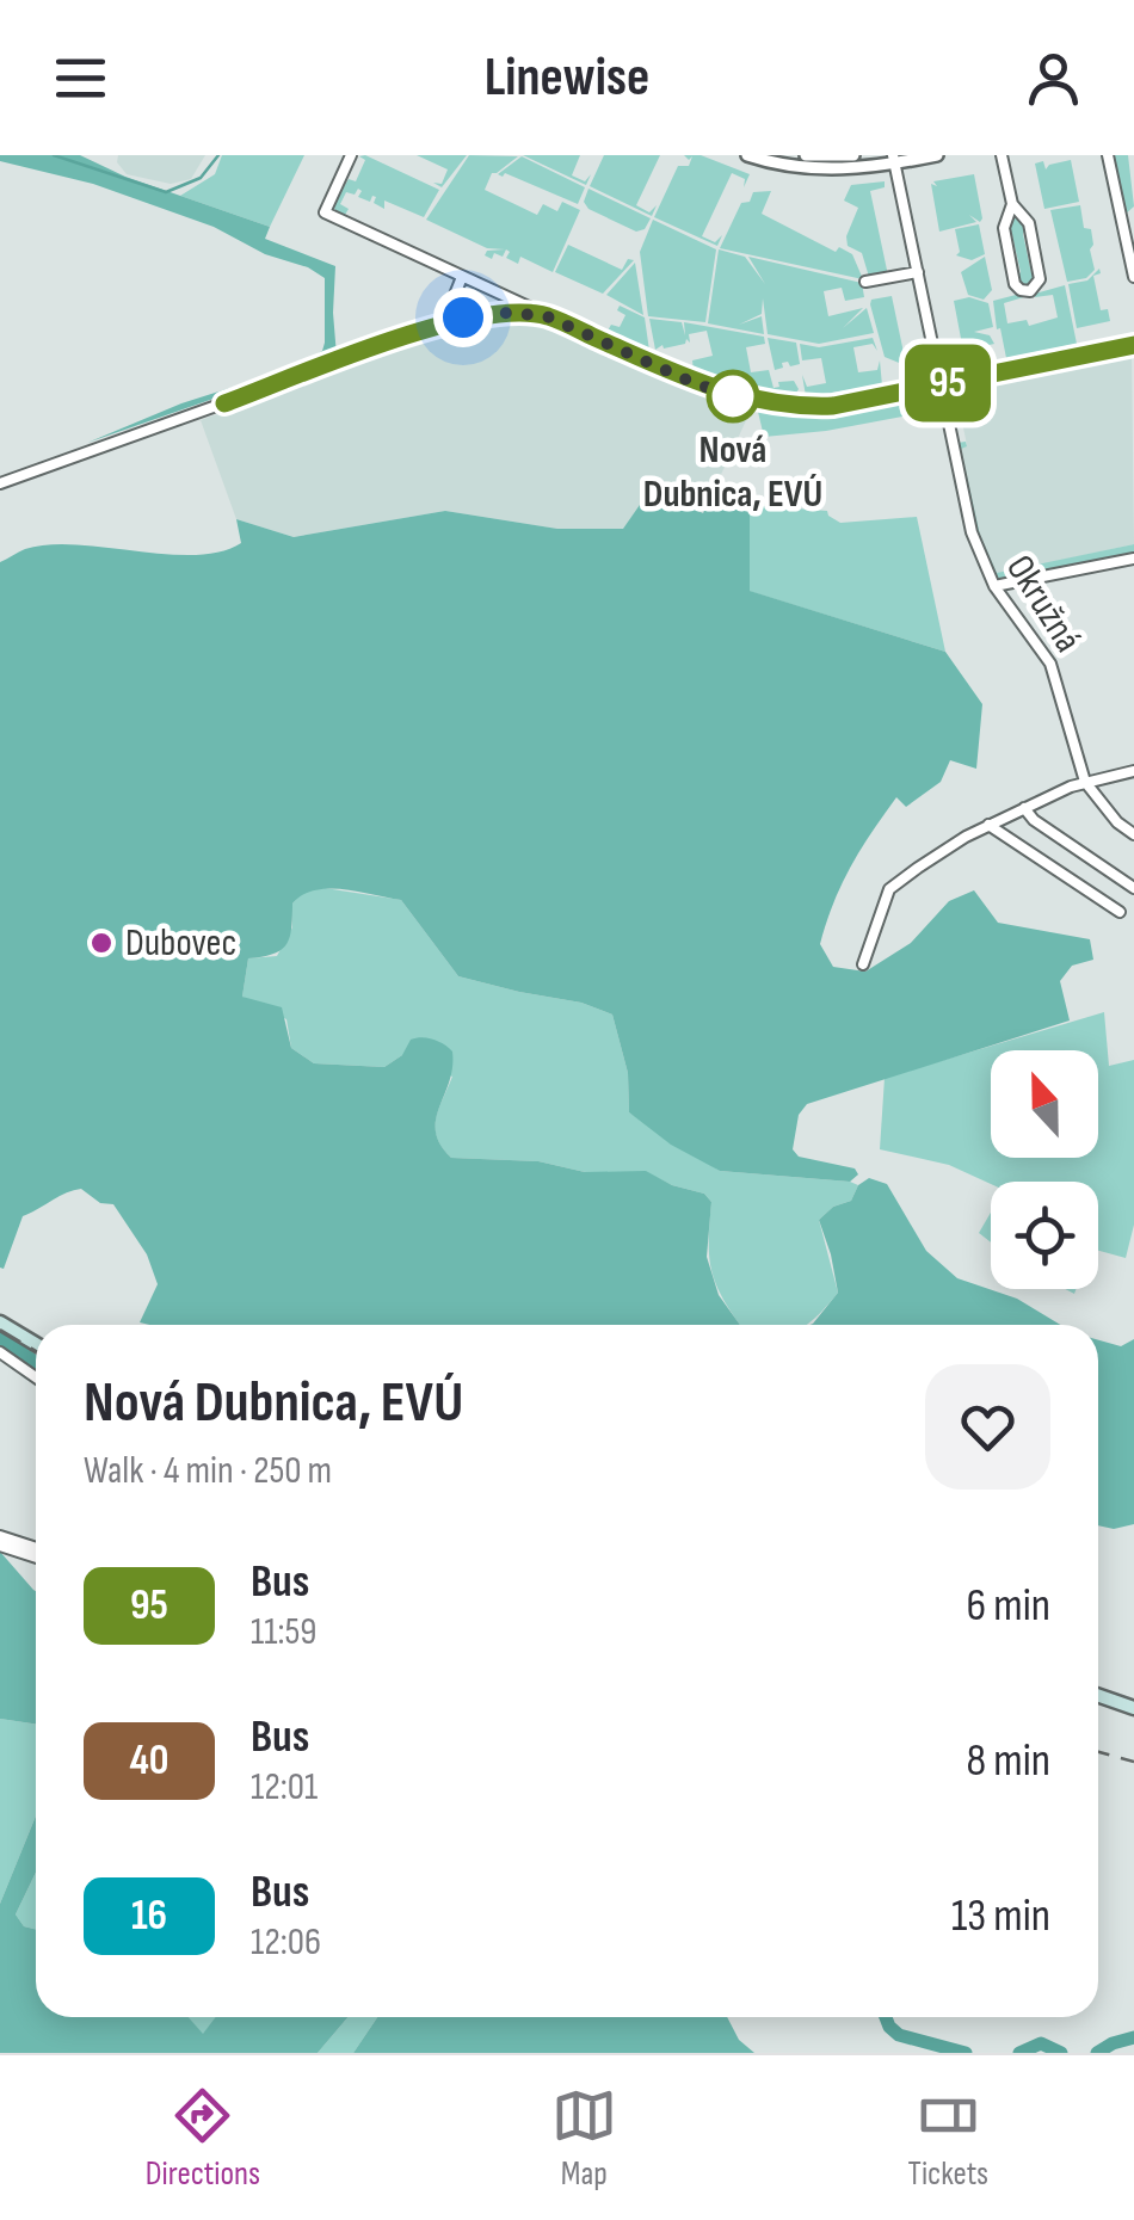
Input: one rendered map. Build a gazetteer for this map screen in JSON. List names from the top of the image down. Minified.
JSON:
{"streets":{"street":["Okružná"]},"places":["Nová Dubnica, EVÚ","Dubovec"],"lines":["bus line 95"],"north":"top","page":{"header":"Linewise","on_map":"95","heading":["Nová Dubnica, EVÚ","Walk · 4 min · 250 m"],"list":[{"mark":"95","name":"Bus","note":"11:59","value":"6 min"},{"mark":"40","name":"Bus","note":"12:01","value":"8 min"},{"mark":"16","name":"Bus","note":"12:06","value":"13 min"}],"tabs":["Directions","Map","Tickets"]}}
